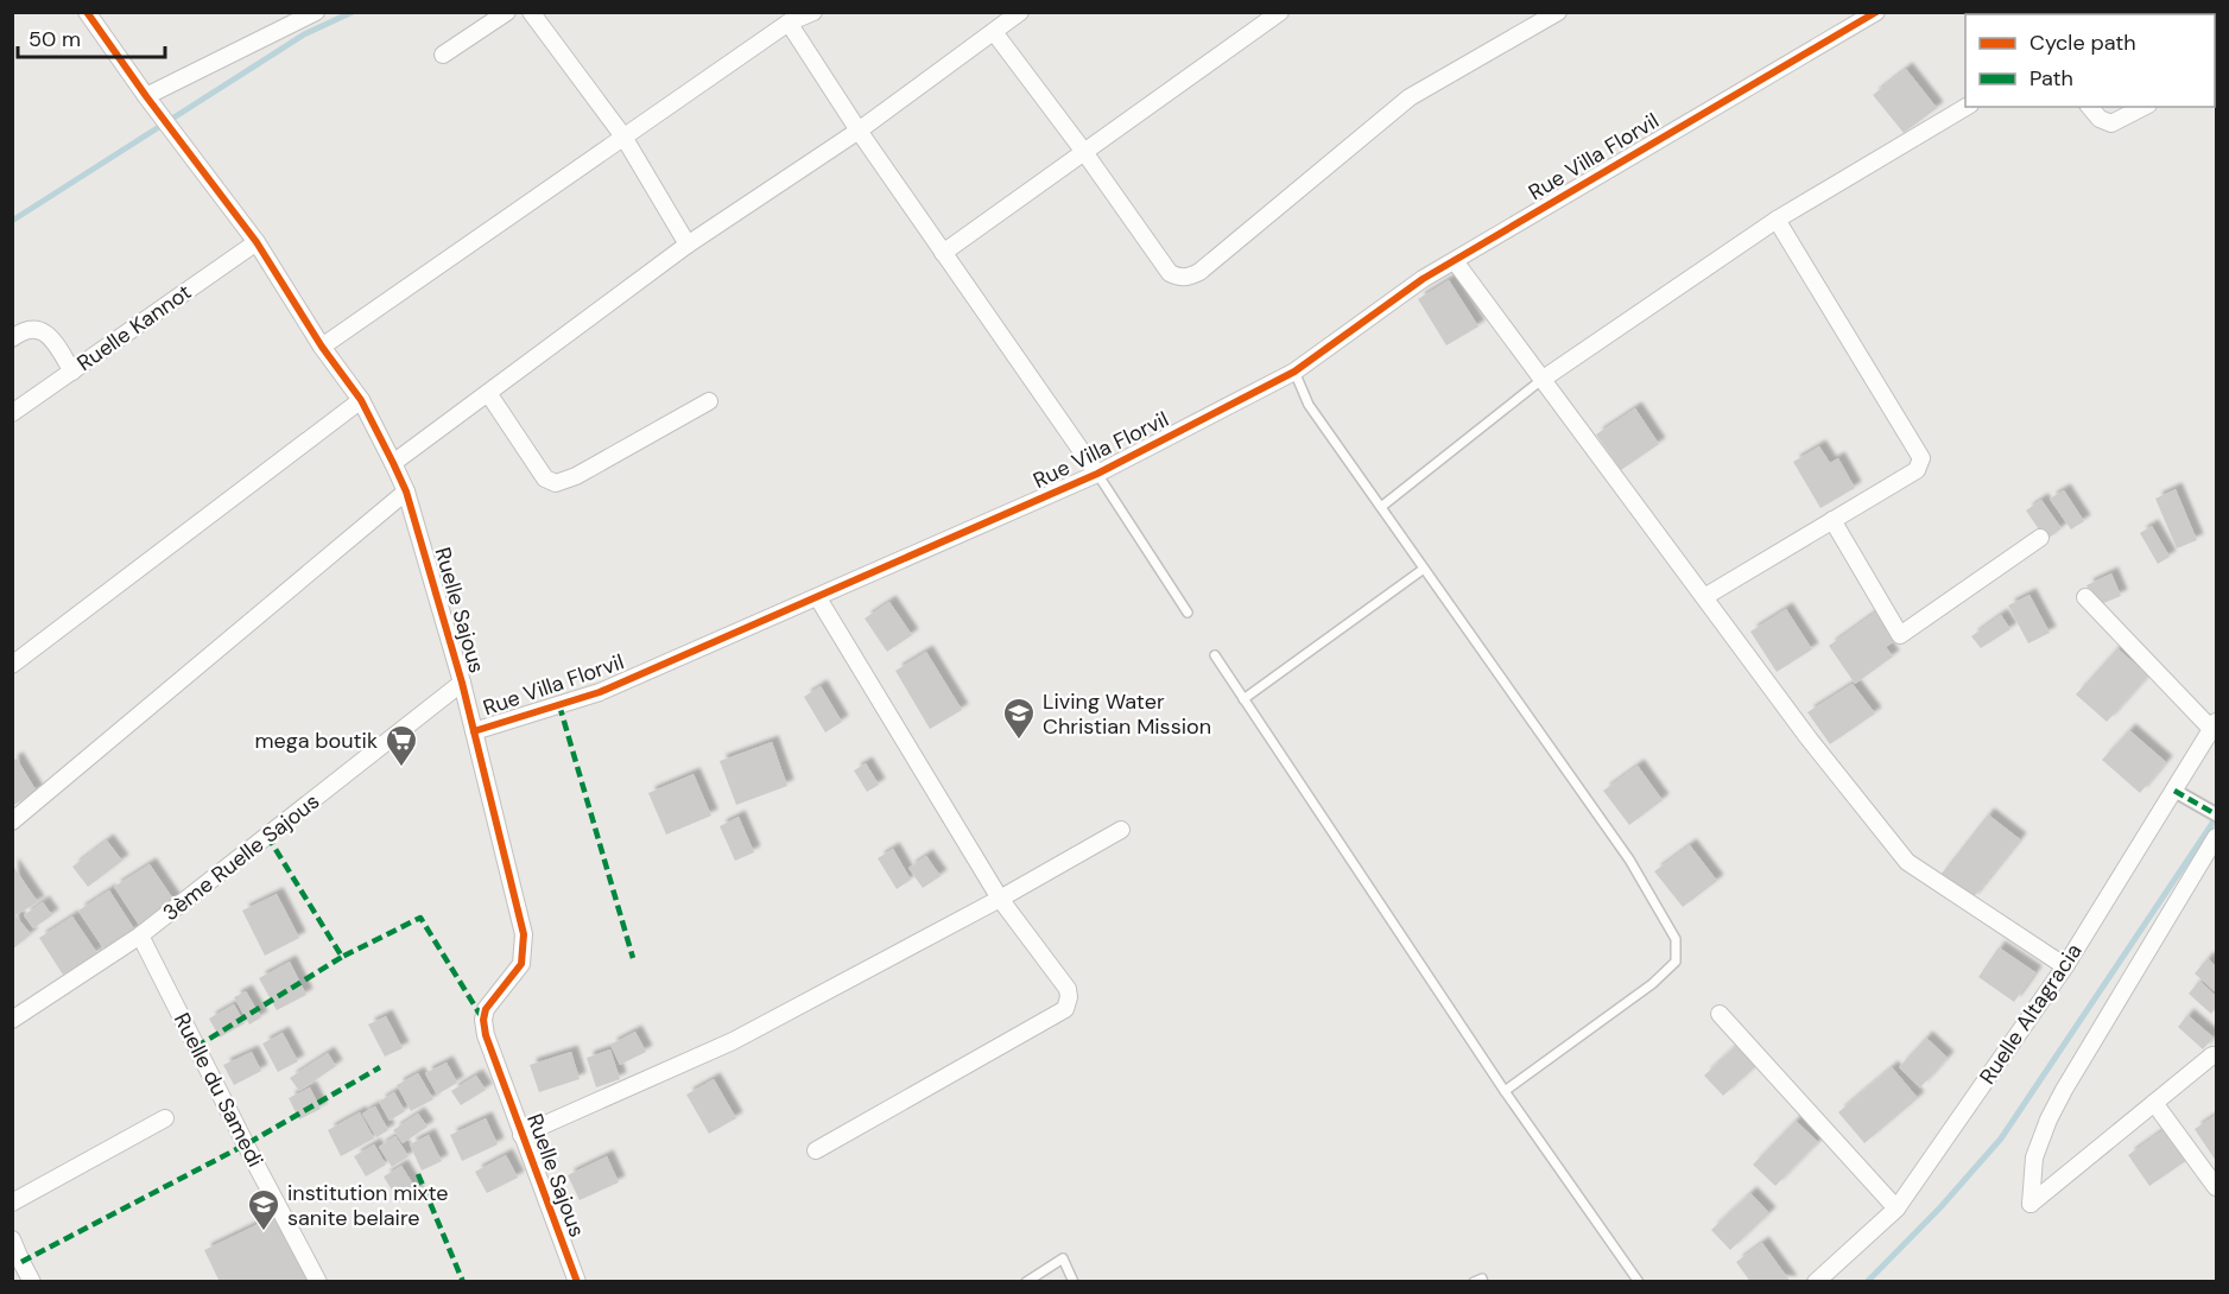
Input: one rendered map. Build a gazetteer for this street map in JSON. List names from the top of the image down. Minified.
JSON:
{"streets":{"street":["Rue Villa Florvil","Ruelle Kannot","Ruelle Sajous","3ème Ruelle Sajous","Ruelle Altagracia","Ruelle du Samedi"]},"crossings":[["Rue Villa Florvil","Ruelle Sajous"],["Ruelle Kannot","Ruelle Sajous"],["Ruelle Sajous","3ème Ruelle Sajous"],["3ème Ruelle Sajous","Ruelle du Samedi"]],"places":{"school or university":["Living Water Christian Mission","institution mixte sanite belaire"],"supermarket":["mega boutik"]},"legend":["Cycle path","Path"],"scale_bar":"50 m"}
